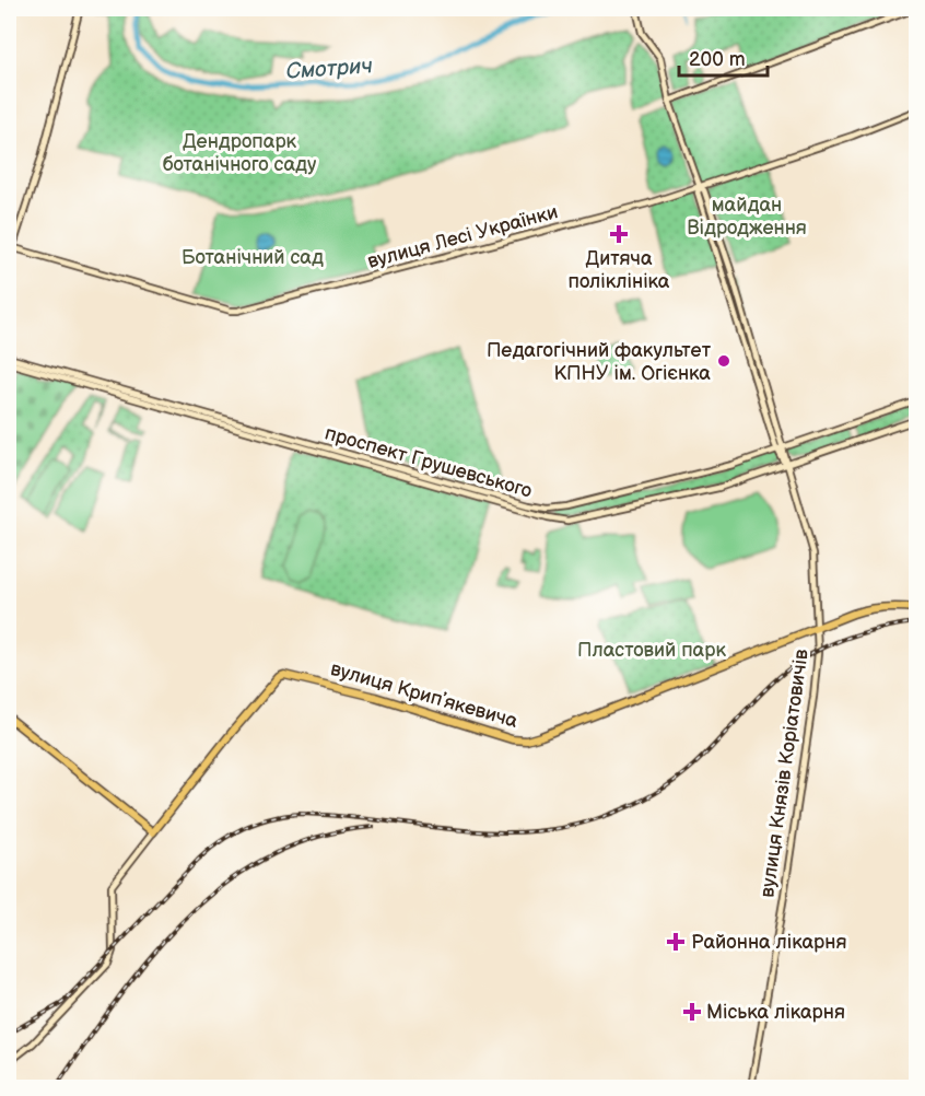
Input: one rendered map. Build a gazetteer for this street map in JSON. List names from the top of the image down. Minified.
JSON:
{"streets":{"main road":["вулиця Лесі Українки","проспект Грушевського","вулиця Крипʼякевича","вулиця Князів Коріатовичів"]},"crossings":[["вулиця Лесі Українки","вулиця Князів Коріатовичів"],["проспект Грушевського","вулиця Князів Коріатовичів"],["вулиця Крипʼякевича","вулиця Князів Коріатовичів"]],"water":["Смотрич"],"parks":["Дендропарк ботанічного саду","майдан Відродження","Ботанічний сад","Пластовий парк"],"places":{"health":["Дитяча поліклініка","Районна лікарня","Міська лікарня"],"other":["Педагогічний факультет КПНУ ім. Огієнка"]},"scale_bar":"200 m"}
